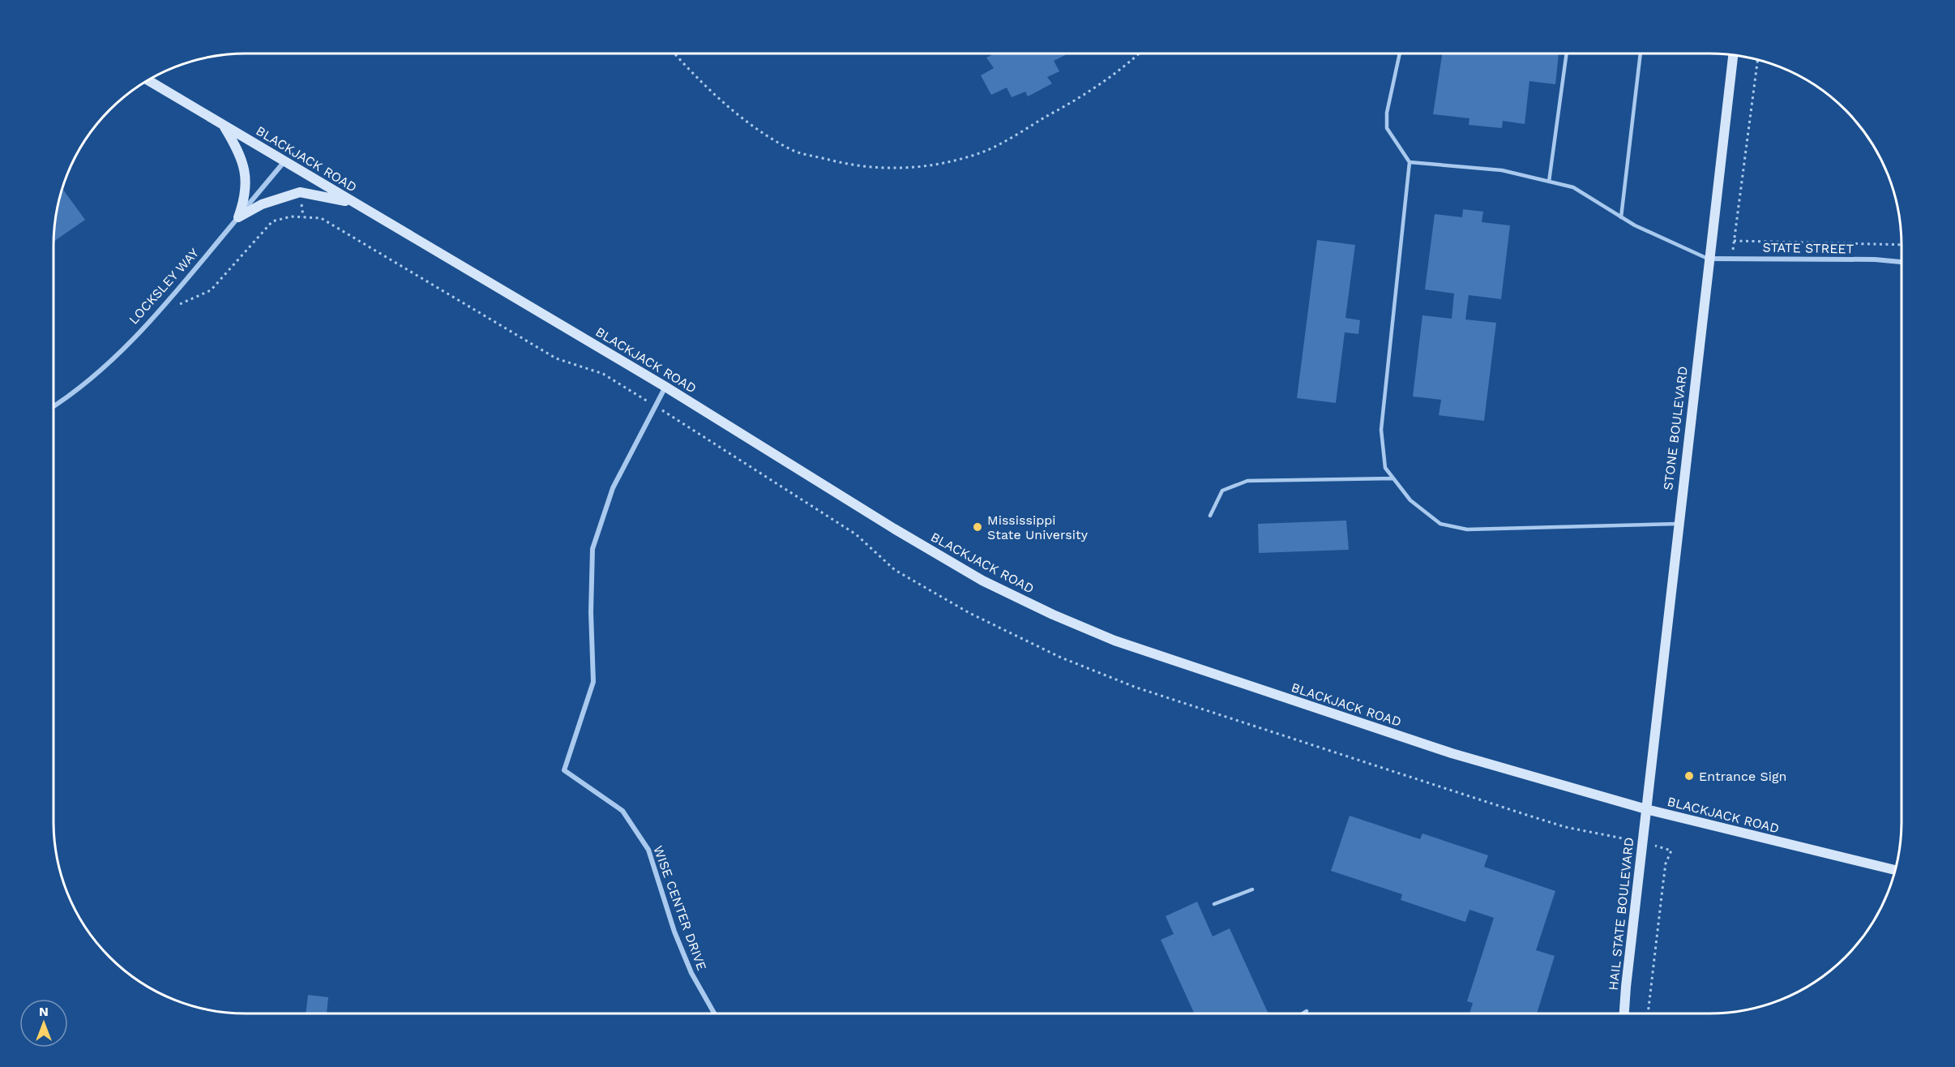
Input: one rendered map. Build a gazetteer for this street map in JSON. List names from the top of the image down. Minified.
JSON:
{"streets":{"street":["BLACKJACK ROAD","STATE STREET","LOCKSLEY WAY","STONE BOULEVARD","WISE CENTER DRIVE","HAIL STATE BOULEVARD"]},"crossings":[["BLACKJACK ROAD","LOCKSLEY WAY"],["BLACKJACK ROAD","STONE BOULEVARD"],["BLACKJACK ROAD","WISE CENTER DRIVE"],["BLACKJACK ROAD","HAIL STATE BOULEVARD"],["STATE STREET","STONE BOULEVARD"],["STONE BOULEVARD","HAIL STATE BOULEVARD"]],"places":["Mississippi State University","Entrance Sign"],"north":"top"}
